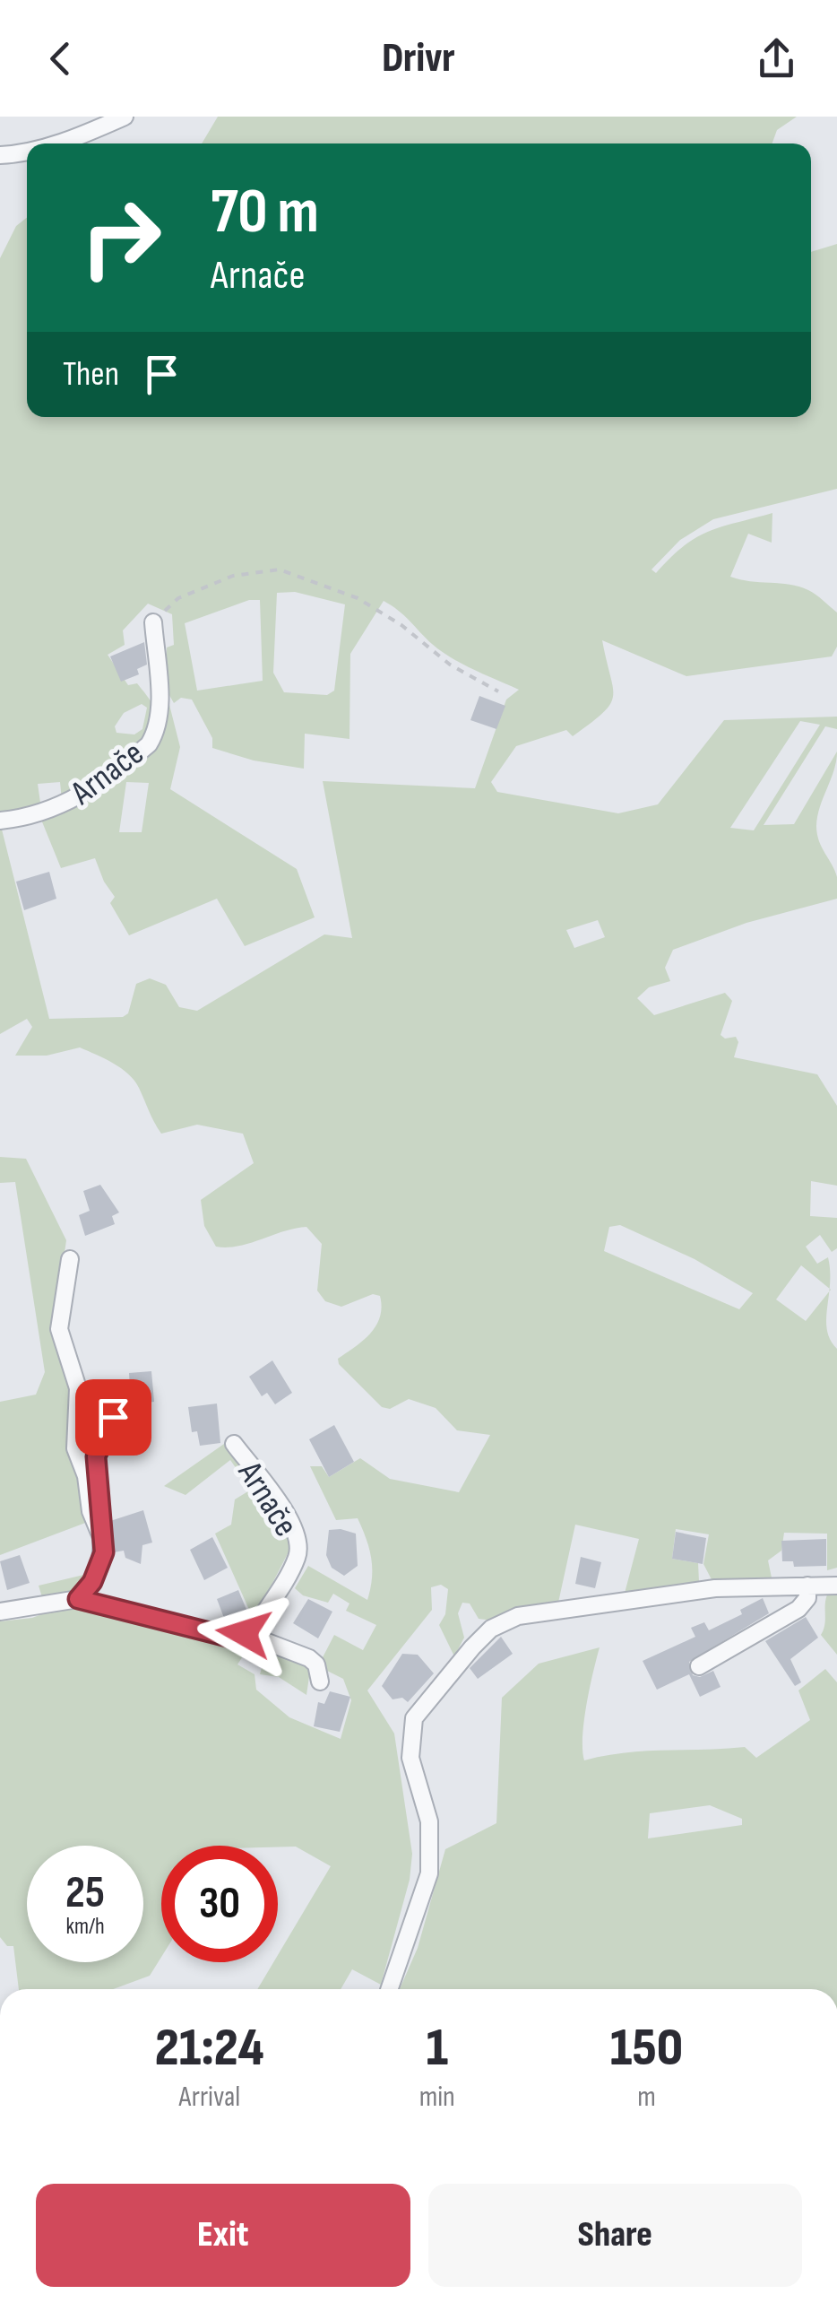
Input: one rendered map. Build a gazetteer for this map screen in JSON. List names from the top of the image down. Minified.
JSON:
{"streets":{"street":["Arnače"]},"page":{"header":"Drivr","turn":["70 m","Arnače"],"then":"Then","speed":"25 km/h","limit":"30","eta":["21:24","Arrival","1","min","150","m"],"buttons":["Exit","Share"]}}
